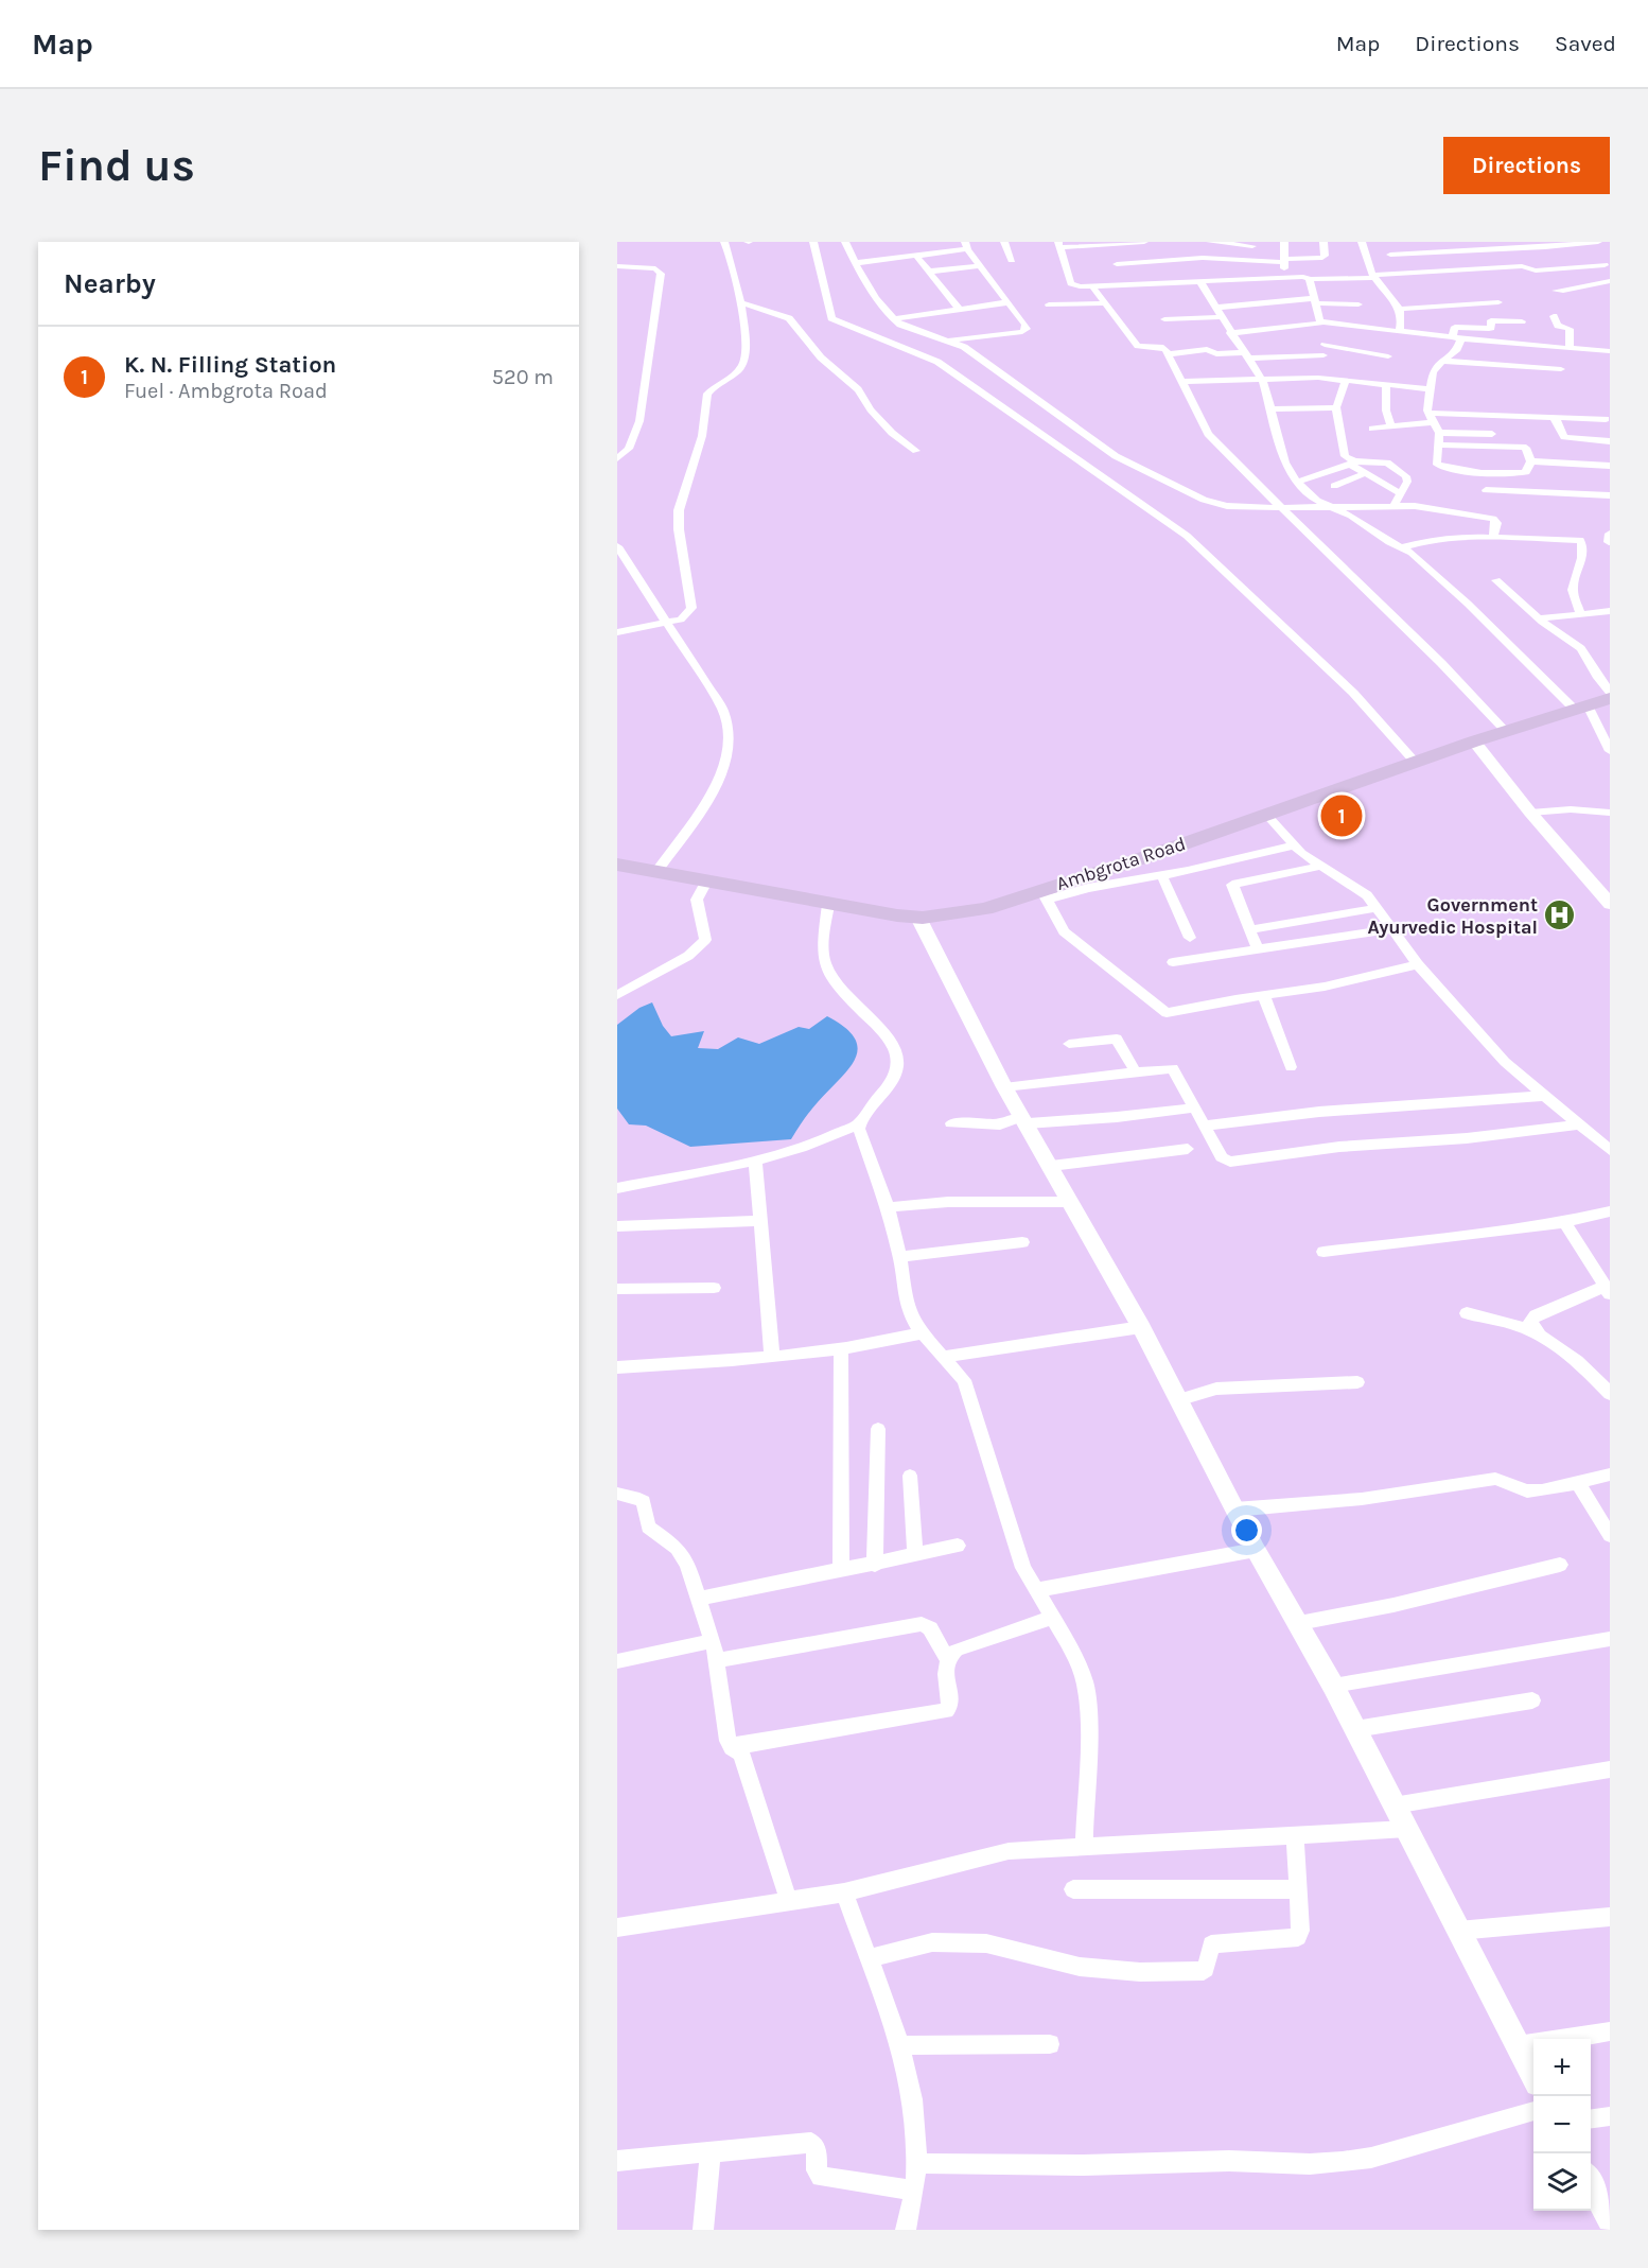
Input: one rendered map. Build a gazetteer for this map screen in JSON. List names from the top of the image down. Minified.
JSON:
{"streets":{"main road":["Ambgrota Road"]},"places":{"hospital":["Government Ayurvedic Hospital"]},"page":{"header":"Map","nav":["Map","Directions","Saved"],"buttons":"Directions","title":"Find us","heading":"Nearby","list":[{"mark":"1","name":"K. N. Filling Station","note":"Fuel · Ambgrota Road","value":"520 m"}],"pins":"1","map_buttons":["+","−"]}}
